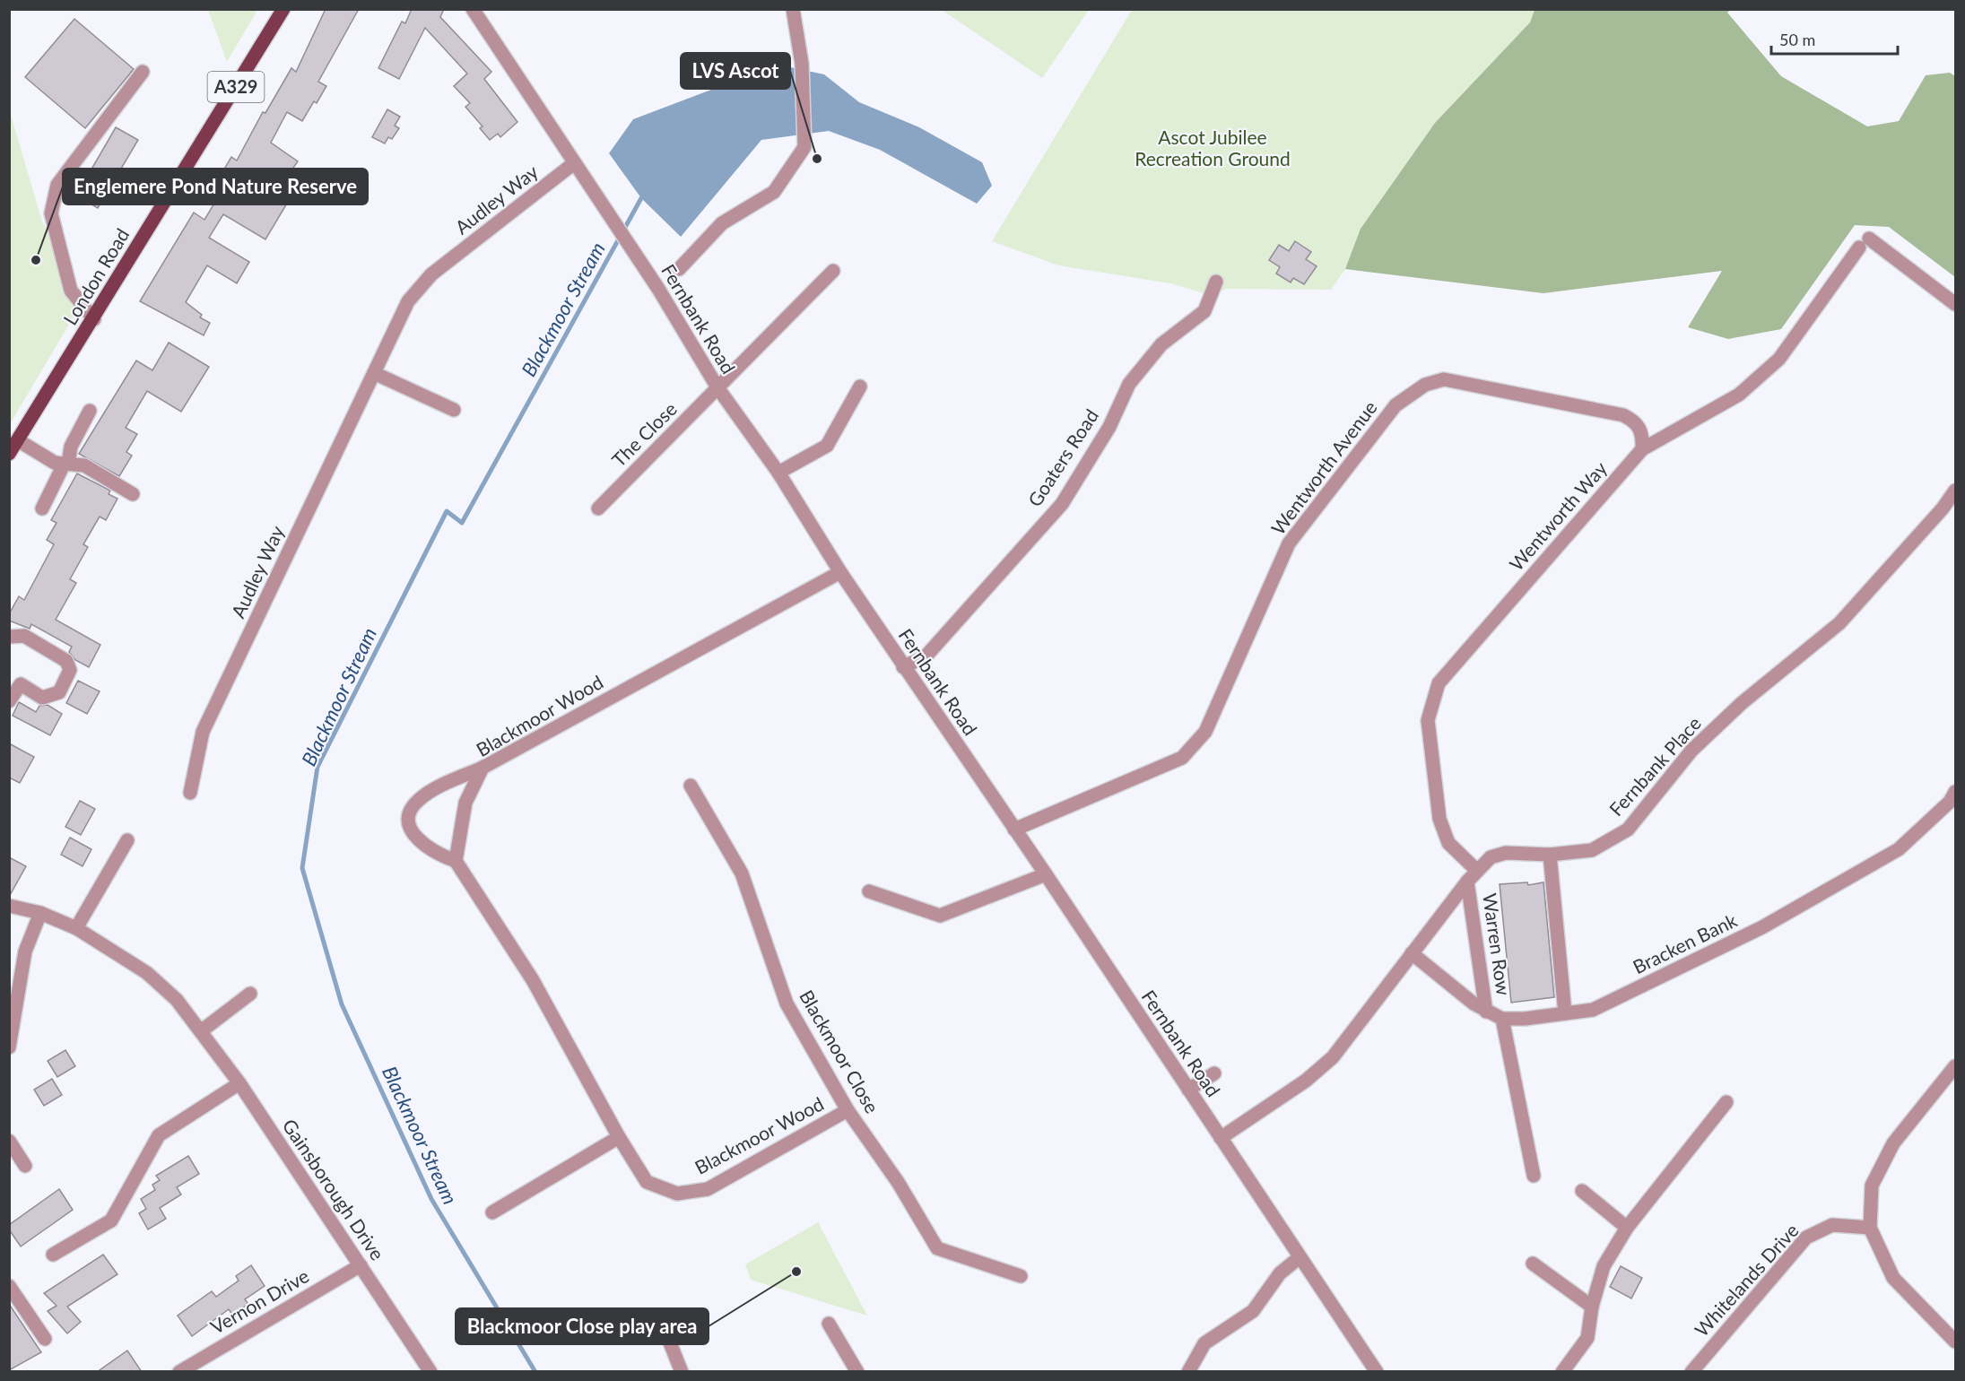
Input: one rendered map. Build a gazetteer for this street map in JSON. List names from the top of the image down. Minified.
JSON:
{"streets":{"main road":["A329","London Road"],"street":["Audley Way","Fernbank Road","The Close","Goaters Road","Wentworth Avenue","Wentworth Way","Blackmoor Wood","Fernbank Place","Warren Row","Bracken Bank","Blackmoor Close","Gainsborough Drive","Whitelands Drive","Vernon Drive"]},"crossings":[["Audley Way","Fernbank Road"],["Fernbank Road","The Close"],["Fernbank Road","Goaters Road"],["Fernbank Road","Wentworth Avenue"],["Fernbank Road","Blackmoor Wood"],["Fernbank Road","Fernbank Place"],["Wentworth Avenue","Wentworth Way"],["Wentworth Way","Fernbank Place"],["Blackmoor Wood","Blackmoor Close"],["Fernbank Place","Warren Row"],["Fernbank Place","Bracken Bank"],["Warren Row","Bracken Bank"],["Gainsborough Drive","Vernon Drive"]],"water":["Blackmoor Stream"],"parks":["Ascot Jubilee Recreation Ground"],"places":["LVS Ascot","Englemere Pond Nature Reserve","Blackmoor Close play area"],"scale_bar":"50 m"}
